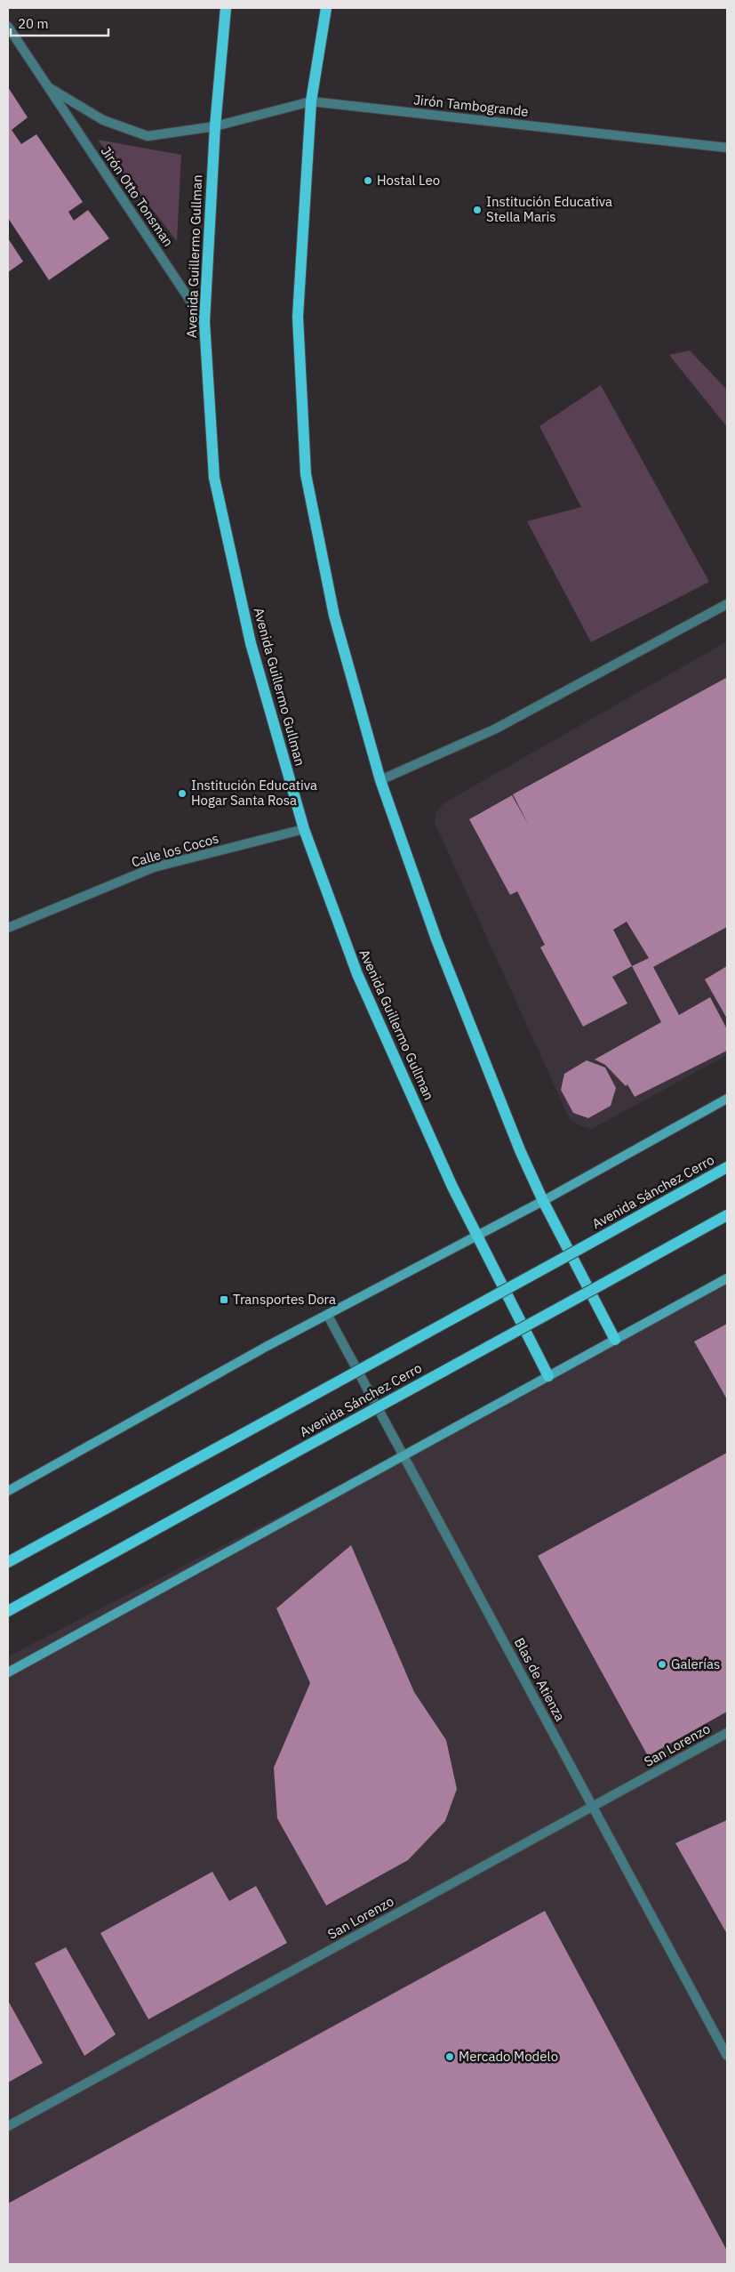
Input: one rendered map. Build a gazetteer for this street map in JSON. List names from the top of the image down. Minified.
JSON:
{"streets":{"main road":["Avenida Guillermo Gullman","Avenida Sánchez Cerro"],"street":["Jirón Tambogrande","Jirón Otto Tonsman","Calle los Cocos","Blas de Atienza","San Lorenzo"]},"crossings":[["Jirón Tambogrande","Jirón Otto Tonsman"],["Jirón Tambogrande","Avenida Guillermo Gullman"],["Jirón Otto Tonsman","Avenida Guillermo Gullman"],["Avenida Guillermo Gullman","Calle los Cocos"],["Blas de Atienza","San Lorenzo"]],"places":{"other":["Hostal Leo","Institución Educativa Stella Maris","Institución Educativa Hogar Santa Rosa","Galerías","Mercado Modelo"],"transit":["Transportes Dora"]},"scale_bar":"20 m"}
